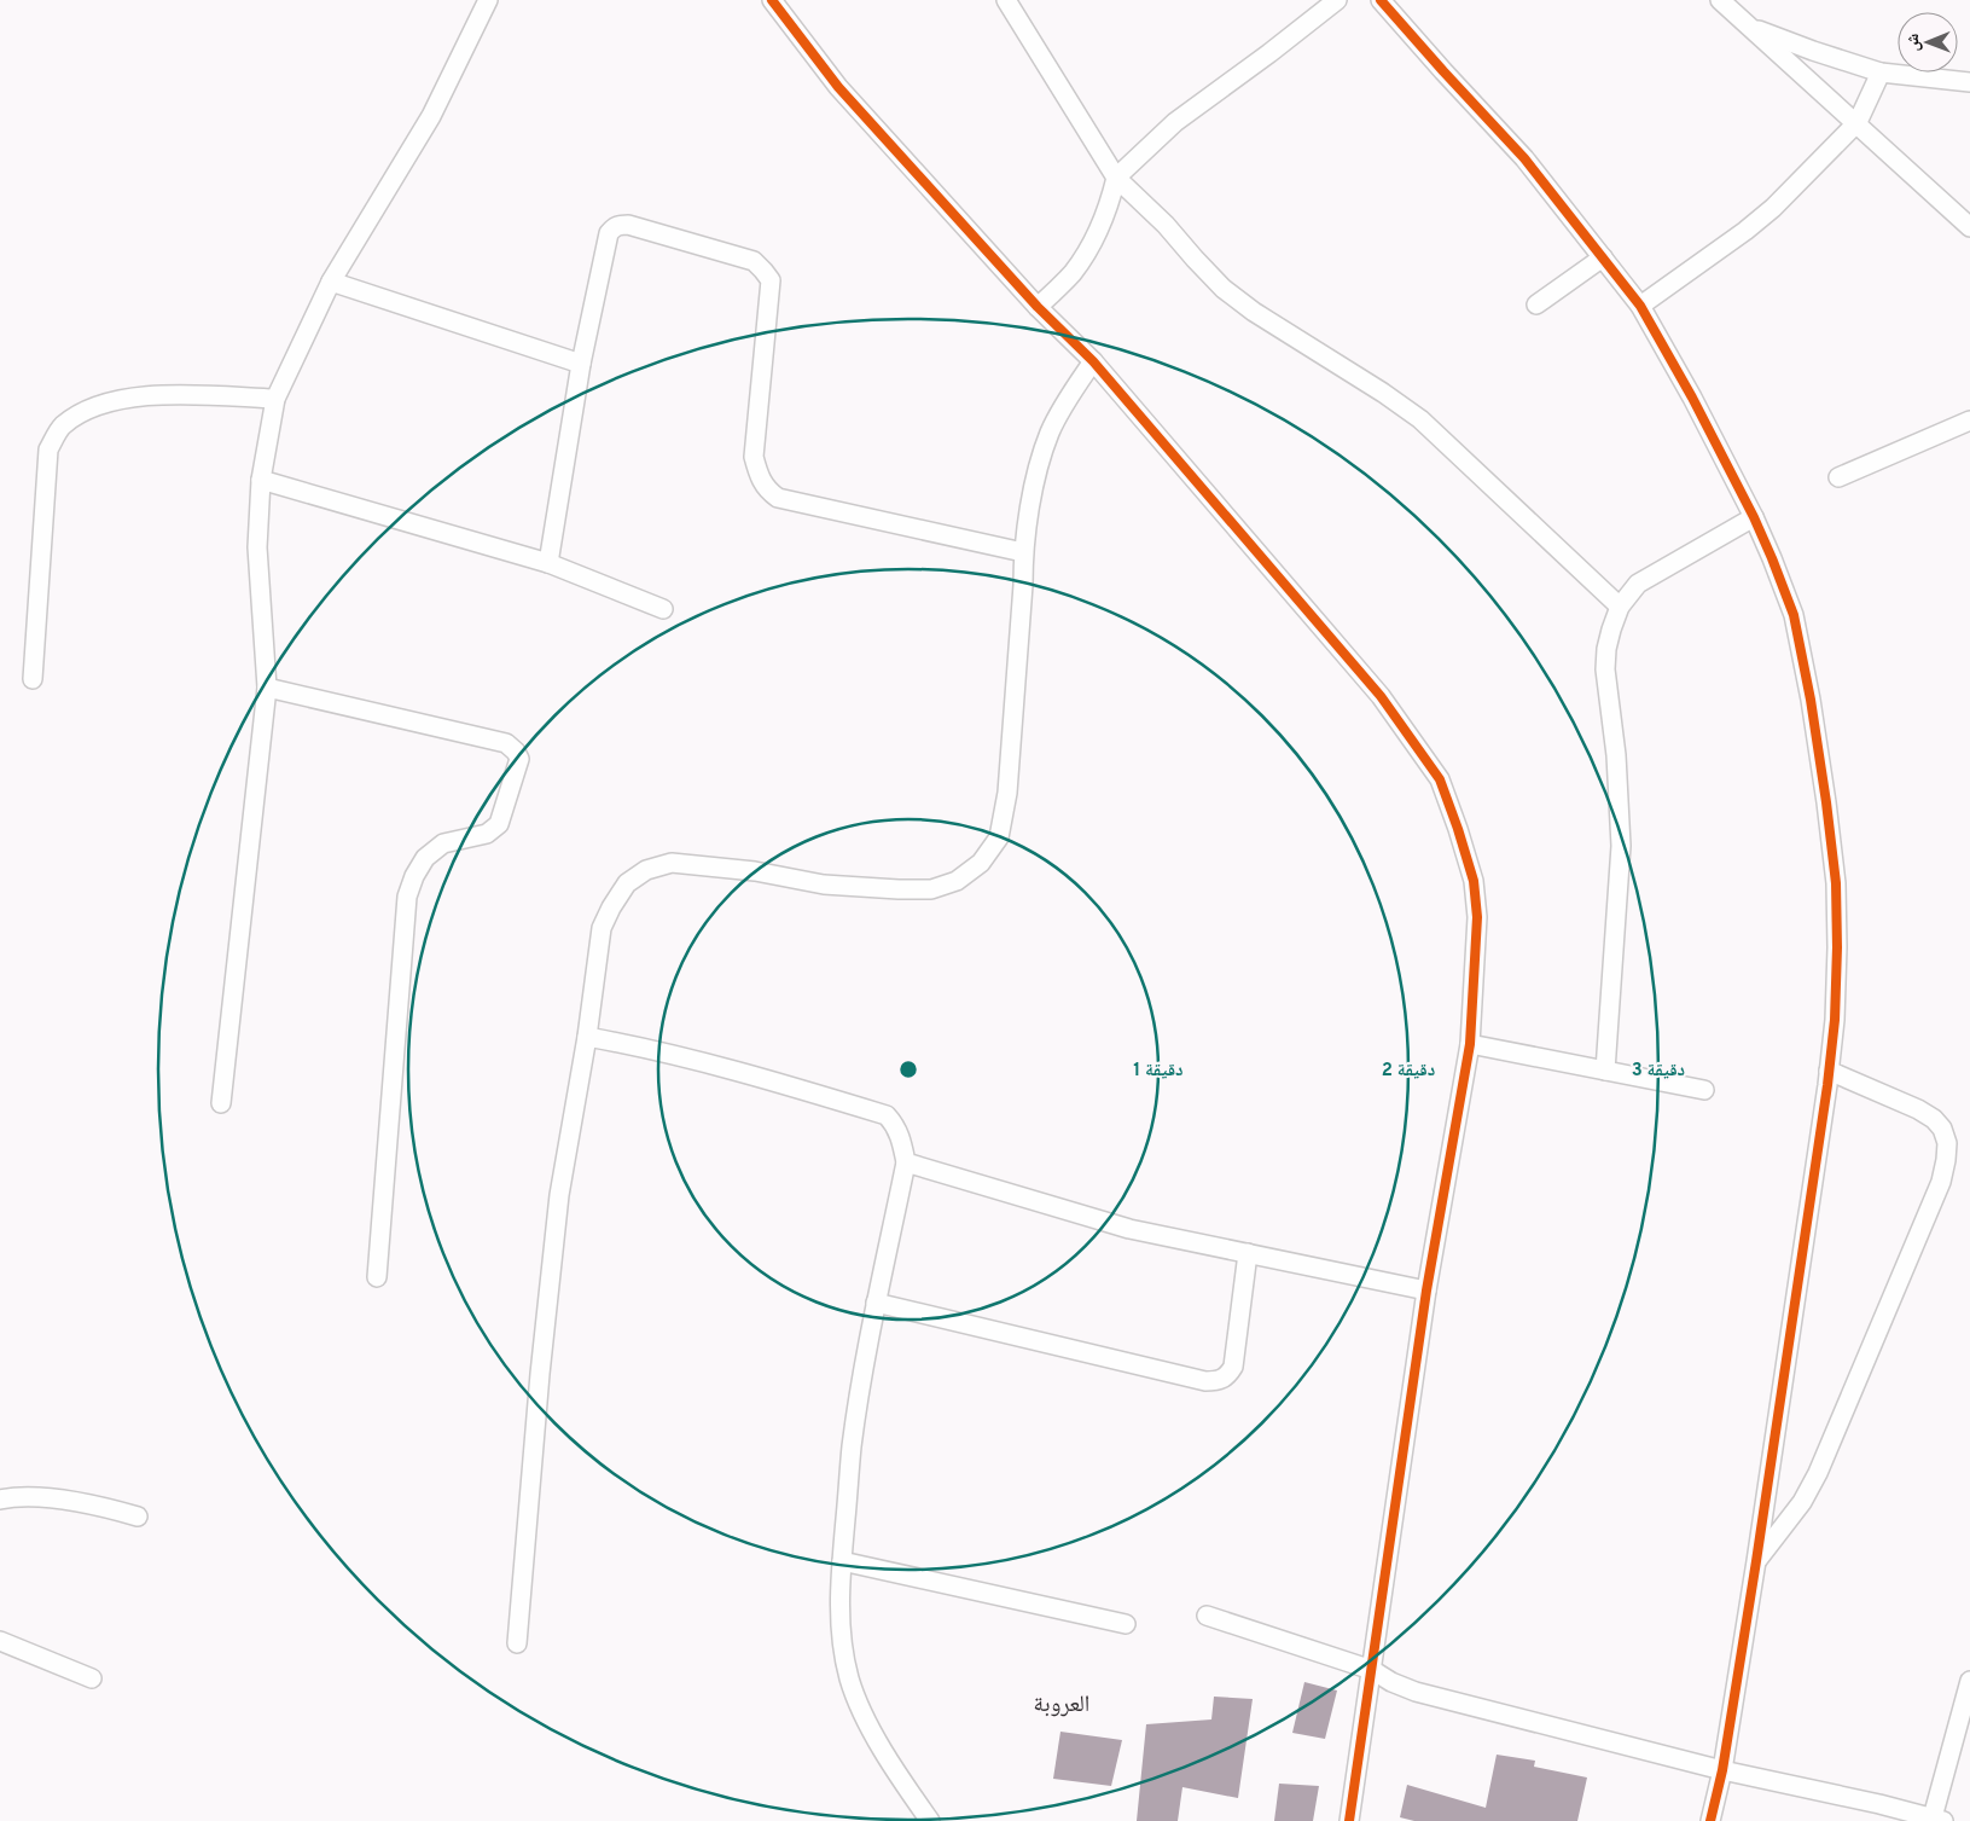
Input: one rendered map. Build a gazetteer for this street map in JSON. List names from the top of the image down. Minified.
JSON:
{"districts":["العروبة"],"north":"left","rings":["1 دقيقة","2 دقيقة","3 دقيقة"]}
